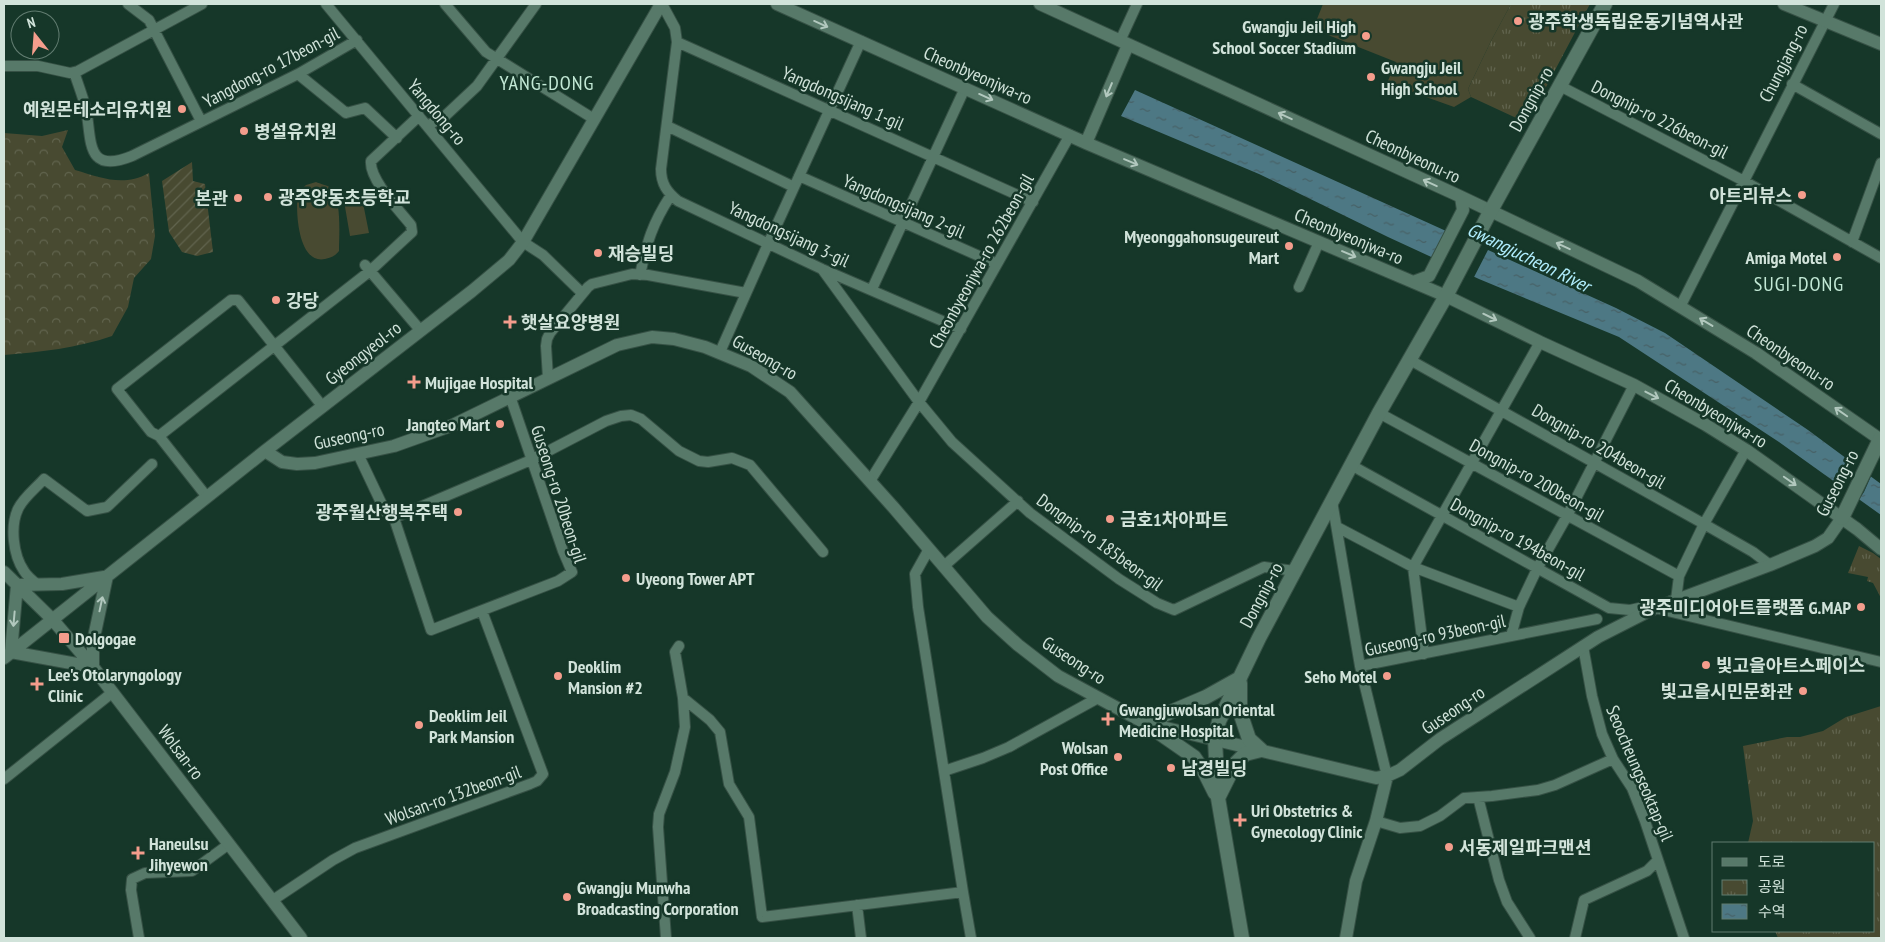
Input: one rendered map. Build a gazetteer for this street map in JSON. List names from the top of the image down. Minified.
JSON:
{"streets":{"main road":["Dongnip-ro","Guseong-ro"],"street":["Chungjang-ro","Yangdong-ro 17beon-gil","Cheonbyeonjwa-ro","Yangdongsijang 1-gil","Yangdong-ro","Dongnip-ro 226beon-gil","Cheonbyeonu-ro","Yangdongsijang 2-gil","Yangdongsijang 3-gil","Cheonbyeonjwa-ro 262beon-gil","Gyeongyeol-ro","Dongnip-ro 204beon-gil","Dongnip-ro 200beon-gil","Guseong-ro 20beon-gil","Dongnip-ro 194beon-gil","Dongnip-ro 185beon-gil","Guseong-ro 93beon-gil","Wolsan-ro","Seoocheungseoktap-gil","Wolsan-ro 132beon-gil"]},"crossings":[["Chungjang-ro","Dongnip-ro 226beon-gil"],["Yangdong-ro 17beon-gil","Yangdong-ro"],["Cheonbyeonjwa-ro","Dongnip-ro"],["Cheonbyeonjwa-ro","Cheonbyeonjwa-ro 262beon-gil"],["Cheonbyeonjwa-ro","Guseong-ro"],["Yangdongsijang 1-gil","Cheonbyeonjwa-ro 262beon-gil"],["Dongnip-ro","Dongnip-ro 226beon-gil"],["Dongnip-ro","Cheonbyeonu-ro"],["Dongnip-ro","Guseong-ro"],["Dongnip-ro","Dongnip-ro 204beon-gil"],["Dongnip-ro","Dongnip-ro 200beon-gil"],["Dongnip-ro","Dongnip-ro 194beon-gil"],["Dongnip-ro","Dongnip-ro 185beon-gil"],["Yangdong-ro","Gyeongyeol-ro"],["Cheonbyeonu-ro","Guseong-ro"],["Yangdongsijang 2-gil","Cheonbyeonjwa-ro 262beon-gil"],["Yangdongsijang 3-gil","Cheonbyeonjwa-ro 262beon-gil"],["Yangdongsijang 3-gil","Dongnip-ro 185beon-gil"],["Cheonbyeonjwa-ro 262beon-gil","Guseong-ro"],["Cheonbyeonjwa-ro 262beon-gil","Dongnip-ro 185beon-gil"],["Gyeongyeol-ro","Guseong-ro"],["Gyeongyeol-ro","Wolsan-ro"],["Guseong-ro","Dongnip-ro 204beon-gil"],["Guseong-ro","Guseong-ro 20beon-gil"],["Guseong-ro","Dongnip-ro 194beon-gil"],["Guseong-ro","Guseong-ro 93beon-gil"],["Guseong-ro","Seoocheungseoktap-gil"],["Guseong-ro 20beon-gil","Wolsan-ro 132beon-gil"],["Wolsan-ro","Wolsan-ro 132beon-gil"]],"one_way":["Cheonbyeonjwa-ro","Cheonbyeonu-ro"],"districts":["YANG-DONG","SUGI-DONG"],"water":["Gwangjucheon River"],"places":{"other":["광주학생독립운동기념역사관","Gwangju Jeil High School Soccer Stadium","Gwangju Jeil High School","예원몬테소리유치원","병설유치원","아트리뷰스","광주양동초등학교","본관","Myeonggahonsugeureut Mart","재승빌딩","Amiga Motel","강당","Jangteo Mart","광주월산행복주택","금호1차아파트","Uyeong Tower APT","광주미디어아트플랫폼 G.MAP","빛고을아트스페이스","Deoklim Mansion #2","Seho Motel","빛고을시민문화관","Deoklim Jeil Park Mansion","Wolsan Post Office","남경빌딩","서동제일파크맨션","Gwangju Munwha Broadcasting Corporation"],"health":["햇살요양병원","Mujigae Hospital","Lee's Otolaryngology Clinic","Gwangjuwolsan Oriental Medicine Hospital","Uri Obstetrics & Gynecology Clinic","Haneulsu Jihyewon"],"transit":["Dolgogae"]},"legend":["도로","공원","수역"],"north":"top"}
